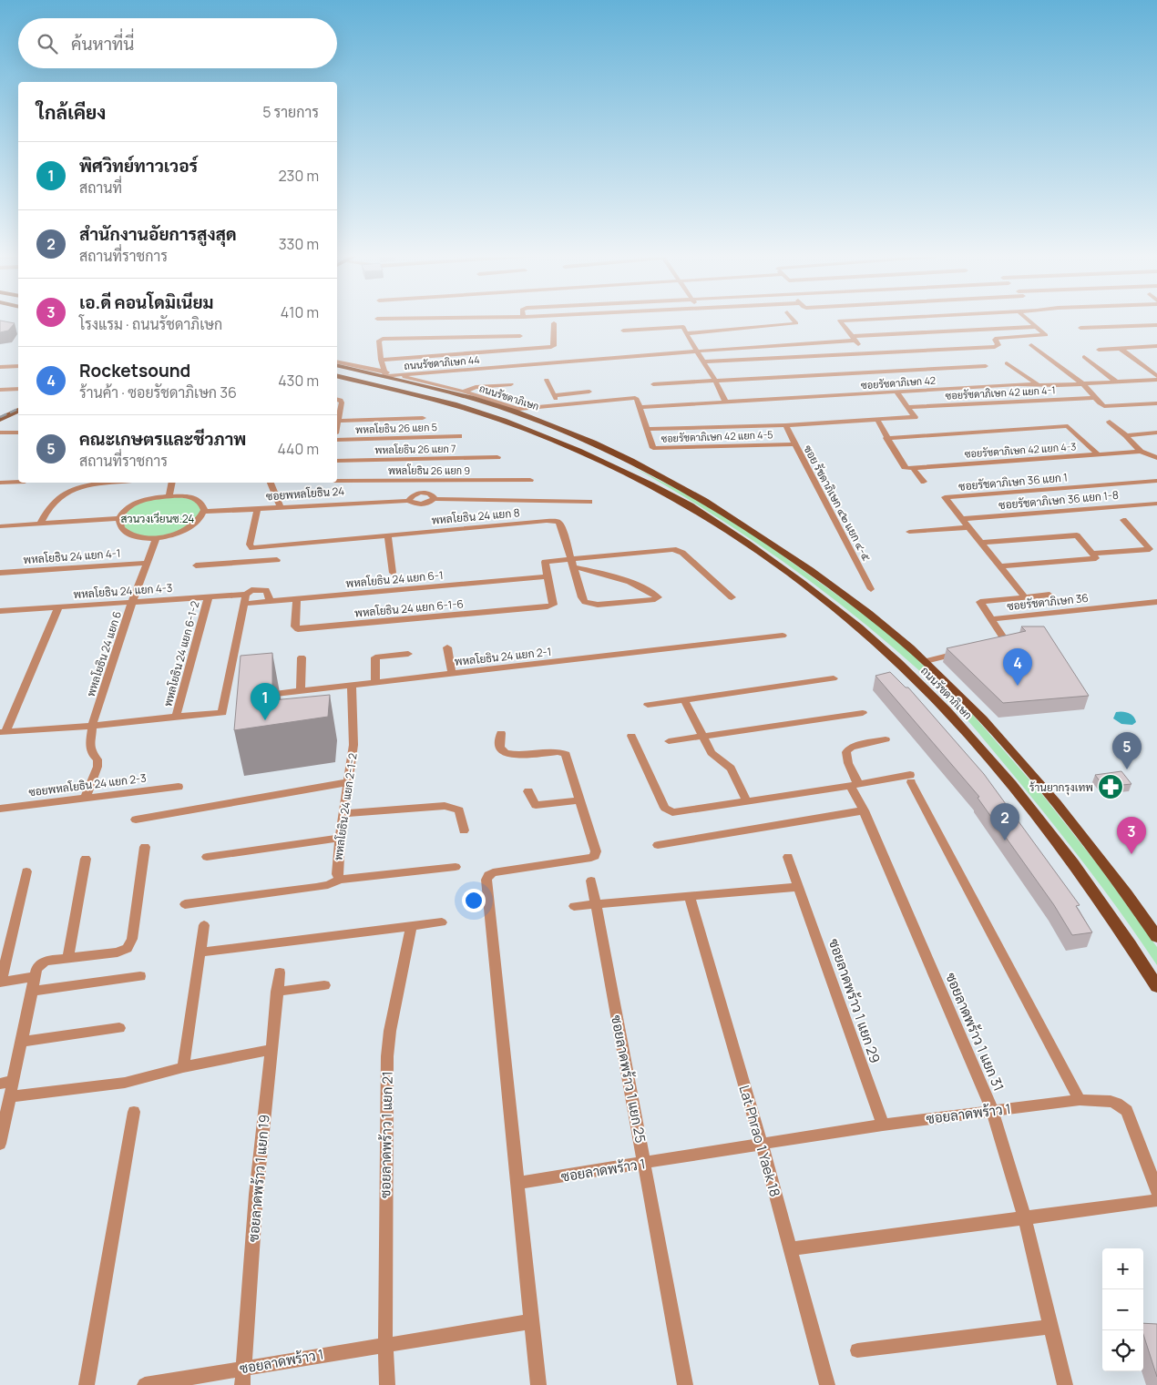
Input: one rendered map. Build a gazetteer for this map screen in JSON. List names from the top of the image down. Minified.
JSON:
{"streets":{"main road":["ถนนรัชดาภิเษก"],"street":["ถนนรัชดาภิเษก 44","ซอยรัชดาภิเษก 42","ซอยรัชดาภิเษก 42 แยก 4-1","พหลโยธิน 26 แยก 5","ซอยรัชดาภิเษก 42 แยก 4-5","พหลโยธิน 26 แยก 7","ซอยรัชดาภิเษก 42 แยก 4-3","พหลโยธิน 26 แยก 9","ซอยรัชดาภิเษก 36 แยก 1","ซอยพหลโยธิน 24","ซอยรัชดาภิเษก 36 แยก 1-8","ซอย รัชดาภิเษก ๔๒ แยก ๔-๕","พหลโยธิน 24 แยก 8","พหลโยธิน 24 แยก 4-1","พหลโยธิน 24 แยก 6-1","พหลโยธิน 24 แยก 4-3","ซอยรัชดาภิเษก 36","พหลโยธิน 24 แยก 6-1-6","พหลโยธิน 24 แยก 6","พหลโยธิน 24 แยก 6-1-2","พหลโยธิน 24 แยก 2-1","ซอยพหลโยธิน 24 แยก 2-3","พหลโยธิน 24 แยก 2-1-2","ซอยลาดพร้าว 1 แยก 29","ซอยลาดพร้าว 1 แยก 31","ซอยลาดพร้าว 1 แยก 25","ซอยลาดพร้าว 1","ซอยลาดพร้าว 1 แยก 21","Lat Phrao 1 Yaek 18","ซอยลาดพร้าว 1 แยก 19"]},"crossings":[["ซอยรัชดาภิเษก 42","ซอยรัชดาภิเษก 42 แยก 4-5"],["ซอยรัชดาภิเษก 42 แยก 4-5","ซอย รัชดาภิเษก ๔๒ แยก ๔-๕"],["ซอยรัชดาภิเษก 36 แยก 1","ซอยรัชดาภิเษก 36 แยก 1-8"],["ซอยพหลโยธิน 24","พหลโยธิน 24 แยก 8"],["พหลโยธิน 24 แยก 4-1","พหลโยธิน 24 แยก 6"],["พหลโยธิน 24 แยก 6-1","พหลโยธิน 24 แยก 4-3"],["พหลโยธิน 24 แยก 6-1","พหลโยธิน 24 แยก 6-1-6"],["พหลโยธิน 24 แยก 4-3","พหลโยธิน 24 แยก 6"],["พหลโยธิน 24 แยก 4-3","พหลโยธิน 24 แยก 6-1-2"],["พหลโยธิน 24 แยก 6","ซอยพหลโยธิน 24 แยก 2-3"],["พหลโยธิน 24 แยก 2-1","พหลโยธิน 24 แยก 2-1-2"],["ซอยลาดพร้าว 1 แยก 29","ซอยลาดพร้าว 1"],["ซอยลาดพร้าว 1 แยก 31","ซอยลาดพร้าว 1"],["ซอยลาดพร้าว 1 แยก 25","ซอยลาดพร้าว 1"],["ซอยลาดพร้าว 1","ซอยลาดพร้าว 1 แยก 21"],["ซอยลาดพร้าว 1","Lat Phrao 1 Yaek 18"],["ซอยลาดพร้าว 1","ซอยลาดพร้าว 1 แยก 19"]],"parks":["สวนวงเวียนซ.24"],"places":{"pharmacy":["ร้านยากรุงเทพ"]},"page":{"search":"ค้นหาที่นี่","heading":["ใกล้เคียง","5 รายการ"],"list":[{"mark":"1","name":"พิศวิทย์ทาวเวอร์","note":"สถานที่","value":"230 m"},{"mark":"2","name":"สำนักงานอัยการสูงสุด","note":"สถานที่ราชการ","value":"330 m"},{"mark":"3","name":"เอ.ดี คอนโดมิเนียม","note":"โรงแรม · ถนนรัชดาภิเษก","value":"410 m"},{"mark":"4","name":"Rocketsound","note":"ร้านค้า · ซอยรัชดาภิเษก 36","value":"430 m"},{"mark":"5","name":"คณะเกษตรและชีวภาพ","note":"สถานที่ราชการ","value":"440 m"}],"pins":["4","1","5","2","3"],"map_buttons":["+","−"]}}
